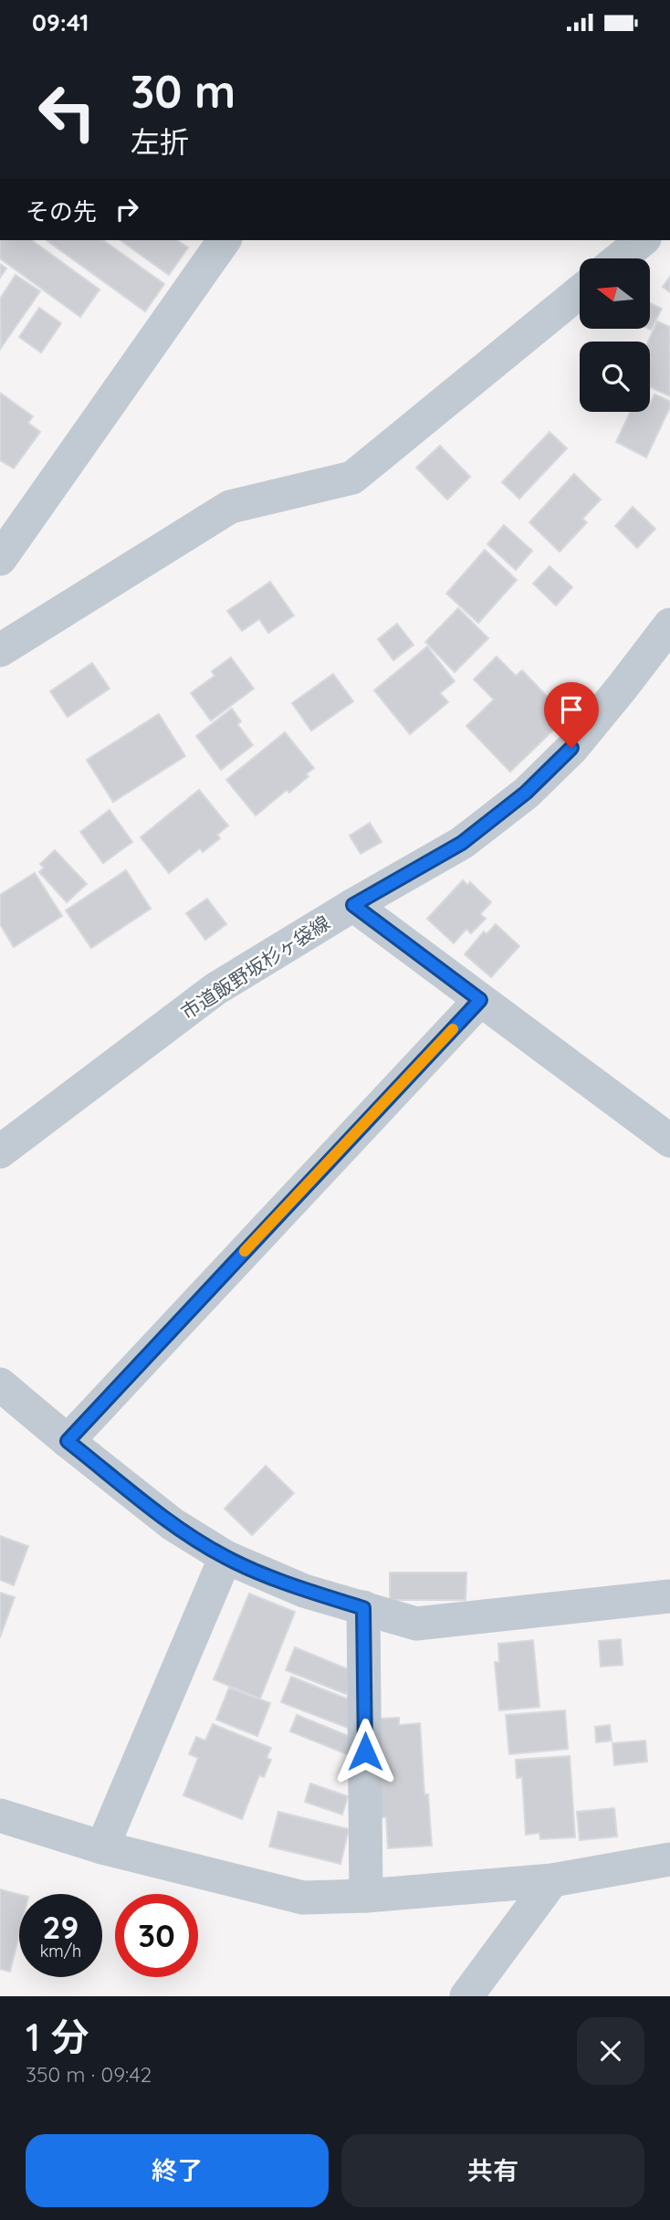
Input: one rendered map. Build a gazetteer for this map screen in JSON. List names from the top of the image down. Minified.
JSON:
{"streets":{"street":["市道飯野坂杉ヶ袋線"]},"north":"left","page":{"status":"09:41","turn":["30 m","左折"],"then":"その先","speed":"29 km/h","limit":"30","heading":["1 分","350 m · 09:42"],"buttons":["終了","共有"]}}
